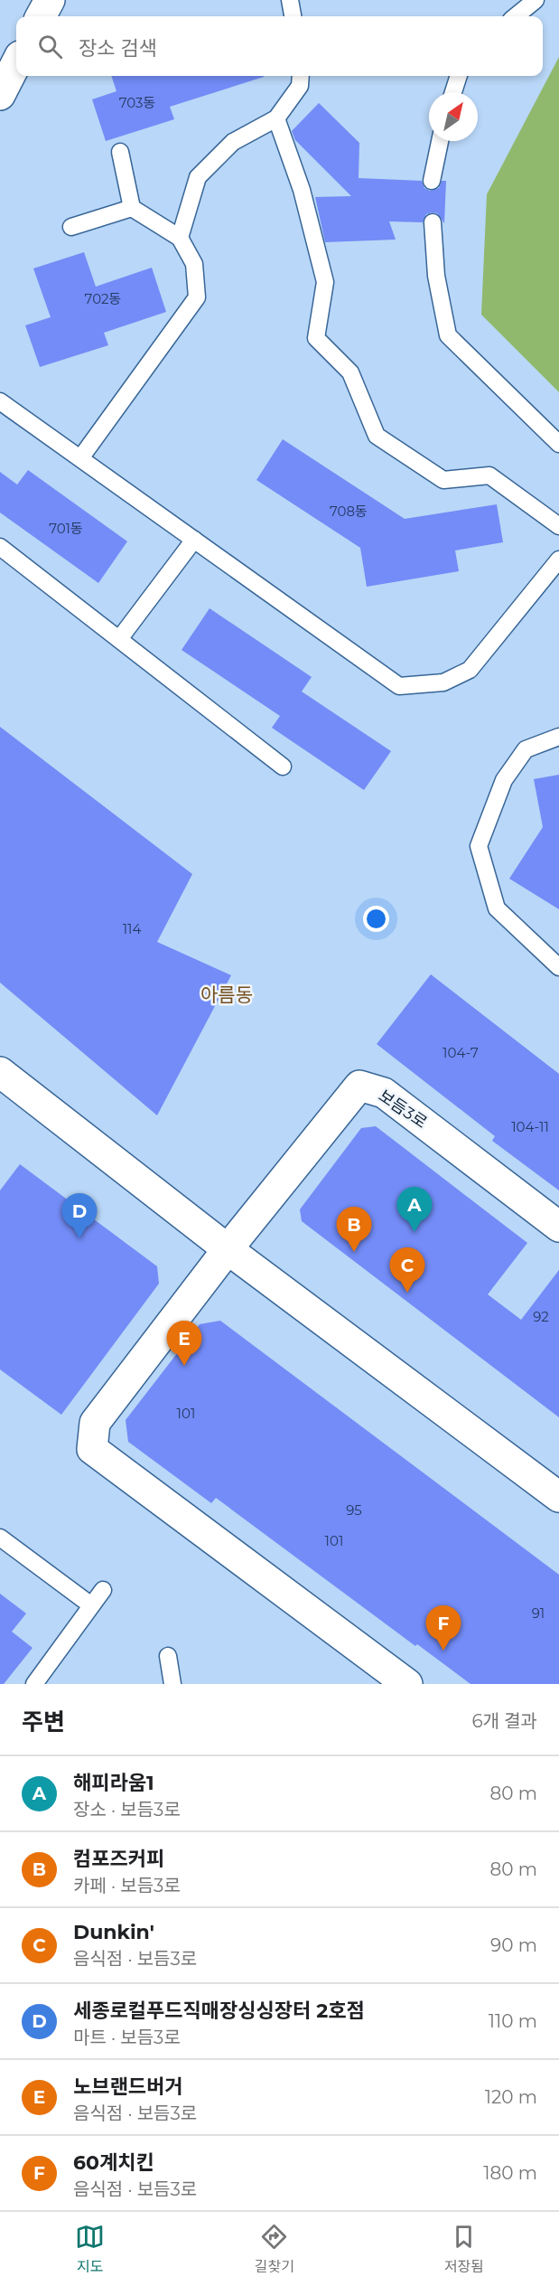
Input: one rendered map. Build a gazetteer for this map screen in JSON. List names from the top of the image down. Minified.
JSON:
{"streets":{"street":["보듬3로"]},"districts":["아름동"],"house_numbers":["703동","702동","708동","701동","114","104-7","104-11","92","101","95","101","91"],"north":"top right","page":{"search":"장소 검색","pins":["A","D","B","C","E","F"],"heading":["주변","6개 결과"],"list":[{"mark":"A","name":"해피라움1","note":"장소 · 보듬3로","value":"80 m"},{"mark":"B","name":"컴포즈커피","note":"카페 · 보듬3로","value":"80 m"},{"mark":"C","name":"Dunkin'","note":"음식점 · 보듬3로","value":"90 m"},{"mark":"D","name":"세종로컬푸드직매장싱싱장터 2호점","note":"마트 · 보듬3로","value":"110 m"},{"mark":"E","name":"노브랜드버거","note":"음식점 · 보듬3로","value":"120 m"},{"mark":"F","name":"60계치킨","note":"음식점 · 보듬3로","value":"180 m"}],"nav":["지도","길찾기","저장됨"]}}
